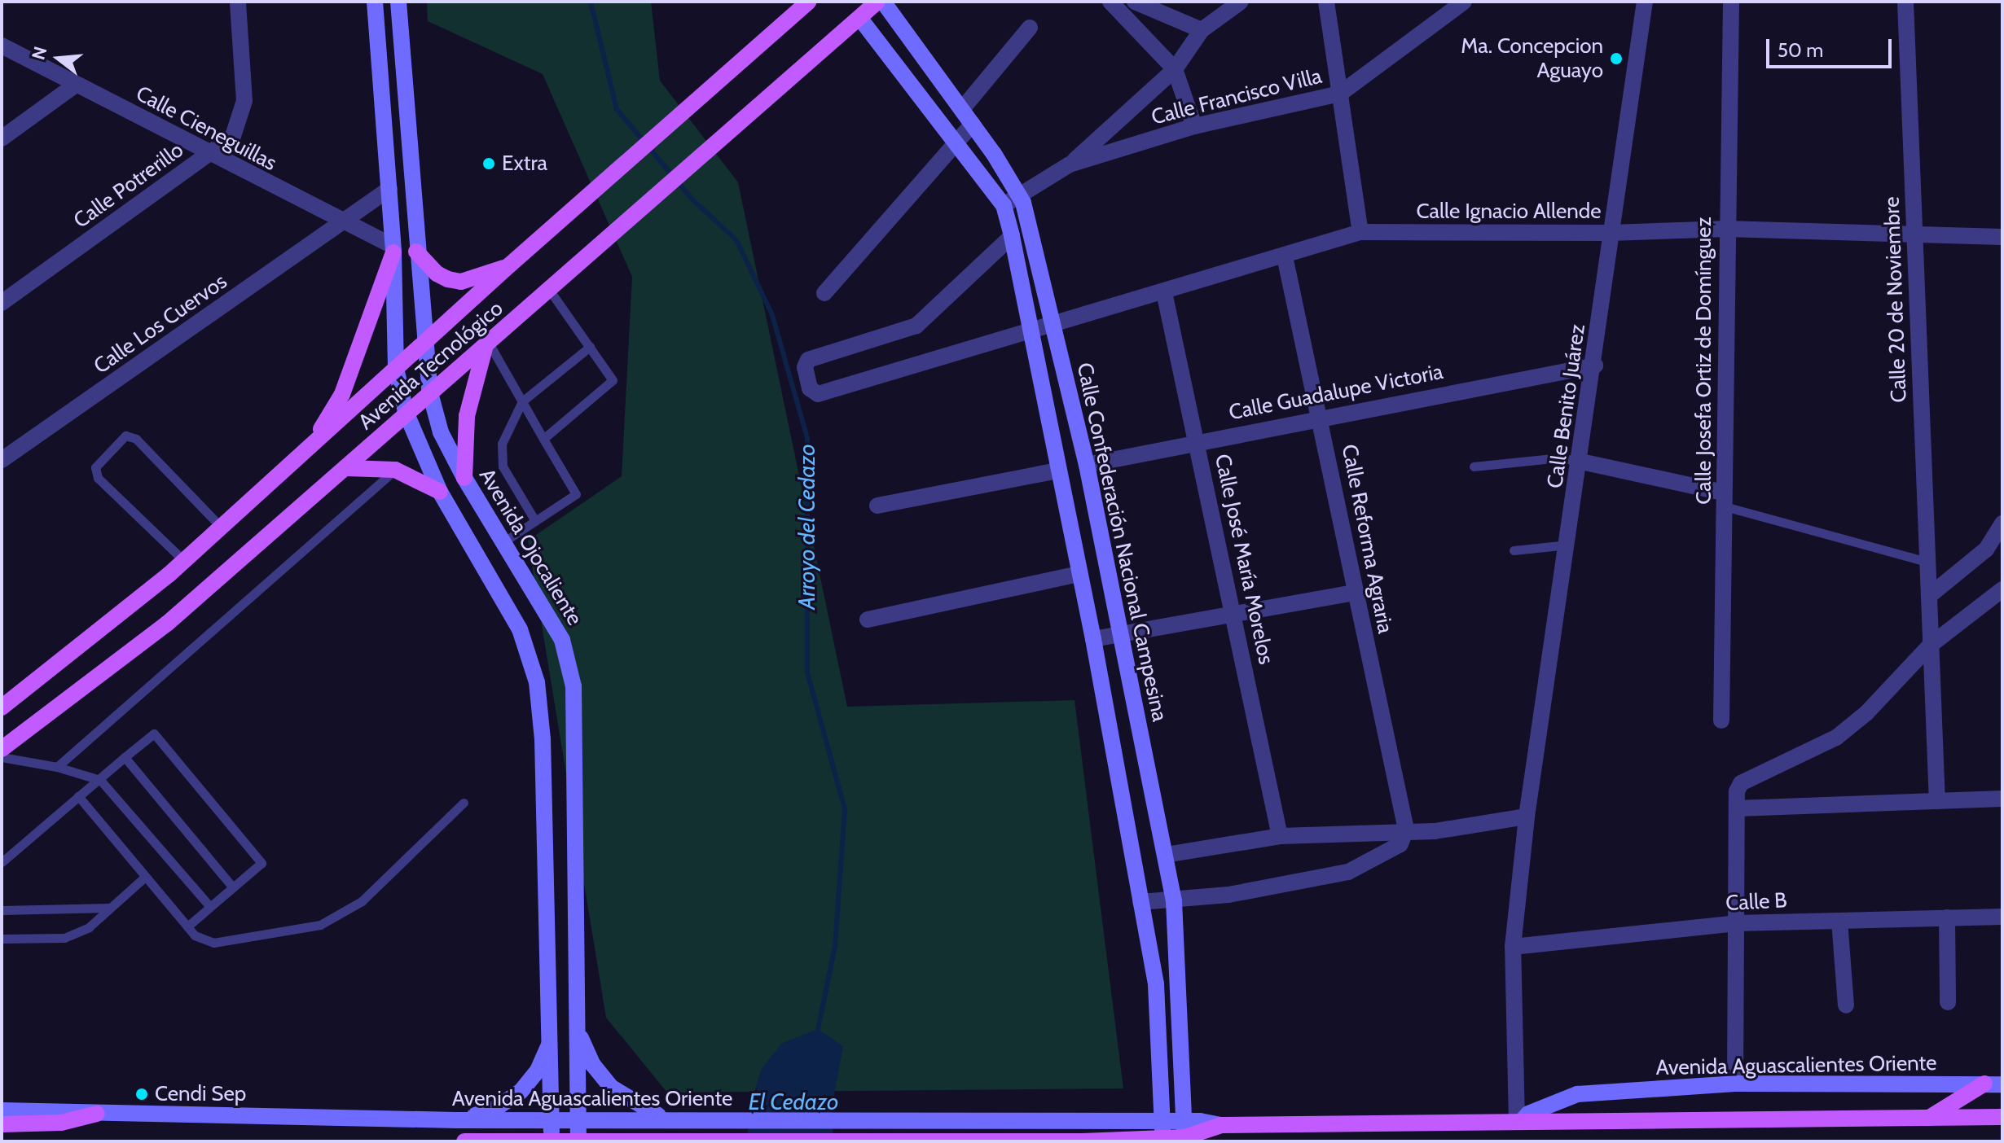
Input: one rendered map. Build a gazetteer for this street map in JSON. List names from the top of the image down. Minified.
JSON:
{"streets":{"main road":["Avenida Tecnológico","Avenida Aguascalientes Oriente"],"street":["Calle Francisco Villa","Calle Cieneguillas","Calle Potrerillo","Calle Ignacio Allende","Calle 20 de Noviembre","Calle Los Cuervos","Calle Josefa Ortiz de Domínguez","Calle Guadalupe Victoria","Calle Benito Juárez","Calle Reforma Agraria","Calle Confederación Nacional Campesina","Avenida Ojocaliente","Calle José María Morelos","Calle B"]},"crossings":[["Calle Francisco Villa","Calle Confederación Nacional Campesina"],["Calle Cieneguillas","Calle Potrerillo"],["Calle Cieneguillas","Calle Los Cuervos"],["Calle Ignacio Allende","Calle 20 de Noviembre"],["Calle Ignacio Allende","Calle Josefa Ortiz de Domínguez"],["Calle Ignacio Allende","Calle Benito Juárez"],["Calle Ignacio Allende","Calle Reforma Agraria"],["Calle Ignacio Allende","Calle Confederación Nacional Campesina"],["Calle Ignacio Allende","Calle José María Morelos"],["Avenida Tecnológico","Avenida Ojocaliente"],["Calle Guadalupe Victoria","Calle Benito Juárez"],["Calle Guadalupe Victoria","Calle Reforma Agraria"],["Calle Guadalupe Victoria","Calle Confederación Nacional Campesina"],["Calle Guadalupe Victoria","Calle José María Morelos"],["Calle Benito Juárez","Calle B"],["Calle Benito Juárez","Avenida Aguascalientes Oriente"],["Calle Confederación Nacional Campesina","Avenida Aguascalientes Oriente"],["Avenida Ojocaliente","Avenida Aguascalientes Oriente"]],"water":["Arroyo del Cedazo","El Cedazo"],"places":["Ma. Concepcion Aguayo","Extra","Cendi Sep"],"scale_bar":"50 m","north":"left"}
